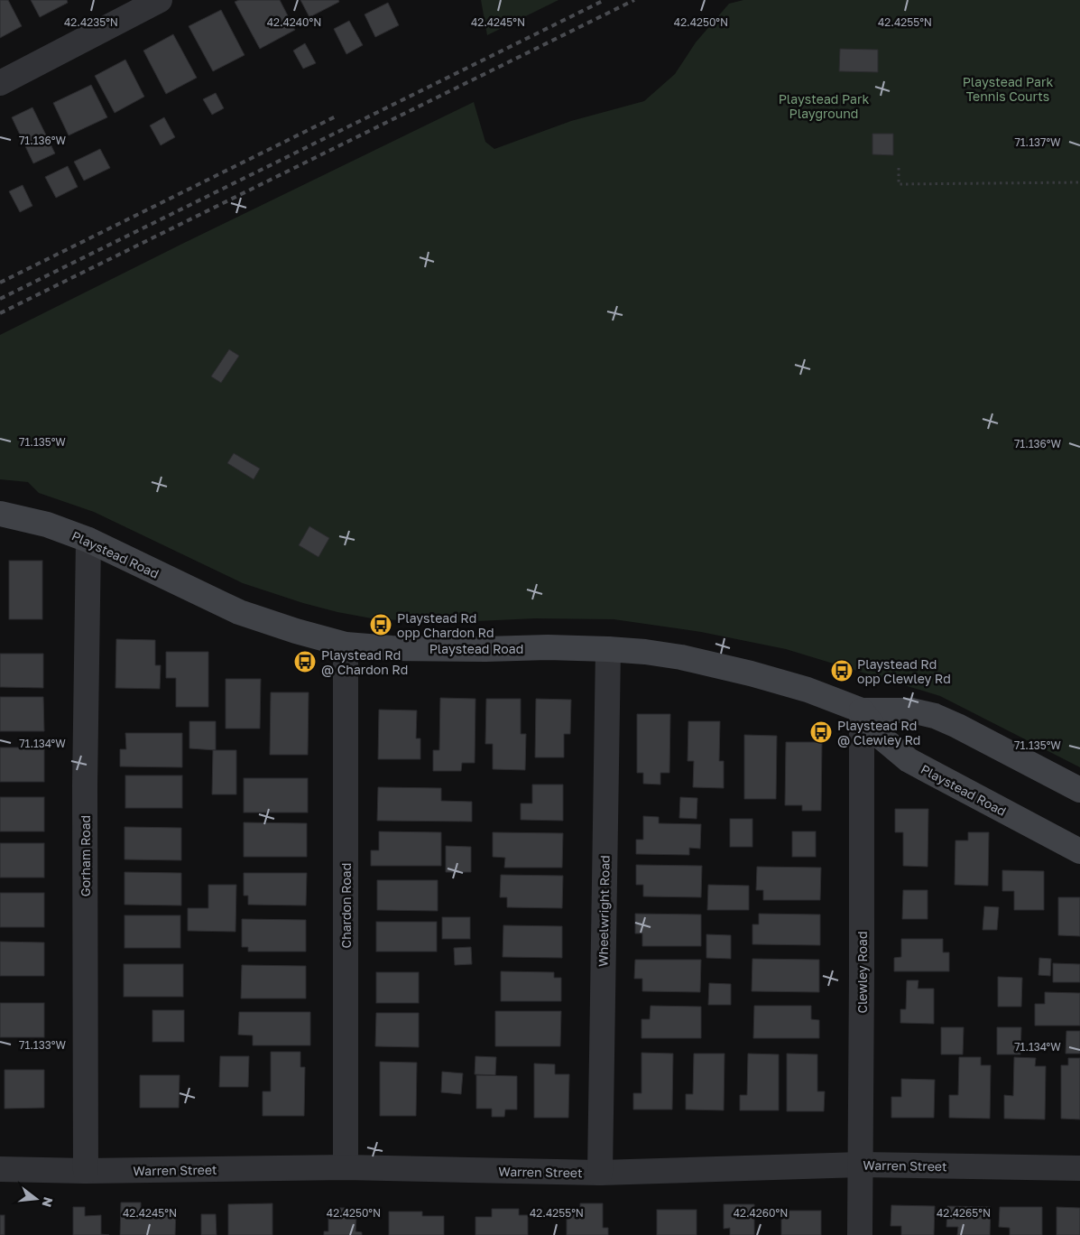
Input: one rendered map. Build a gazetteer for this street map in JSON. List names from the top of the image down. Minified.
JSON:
{"streets":{"main road":["Playstead Road"],"street":["Gorham Road","Chardon Road","Wheelwright Road","Clewley Road","Warren Street"]},"crossings":[["Playstead Road","Gorham Road"],["Playstead Road","Chardon Road"],["Playstead Road","Wheelwright Road"],["Playstead Road","Clewley Road"],["Gorham Road","Warren Street"],["Chardon Road","Warren Street"],["Wheelwright Road","Warren Street"],["Clewley Road","Warren Street"]],"parks":["Playstead Park Tennis Courts","Playstead Park Playground"],"places":{"bus stop":["Playstead Rd opp Chardon Rd","Playstead Rd @ Chardon Rd","Playstead Rd opp Clewley Rd","Playstead Rd @ Clewley Rd"]},"north":"right","coordinates":["42.4235°N","42.4240°N","42.4245°N","42.4250°N","42.4255°N","71.136°W","71.137°W","71.135°W","71.134°W","71.133°W","42.4260°N","42.4265°N"]}
